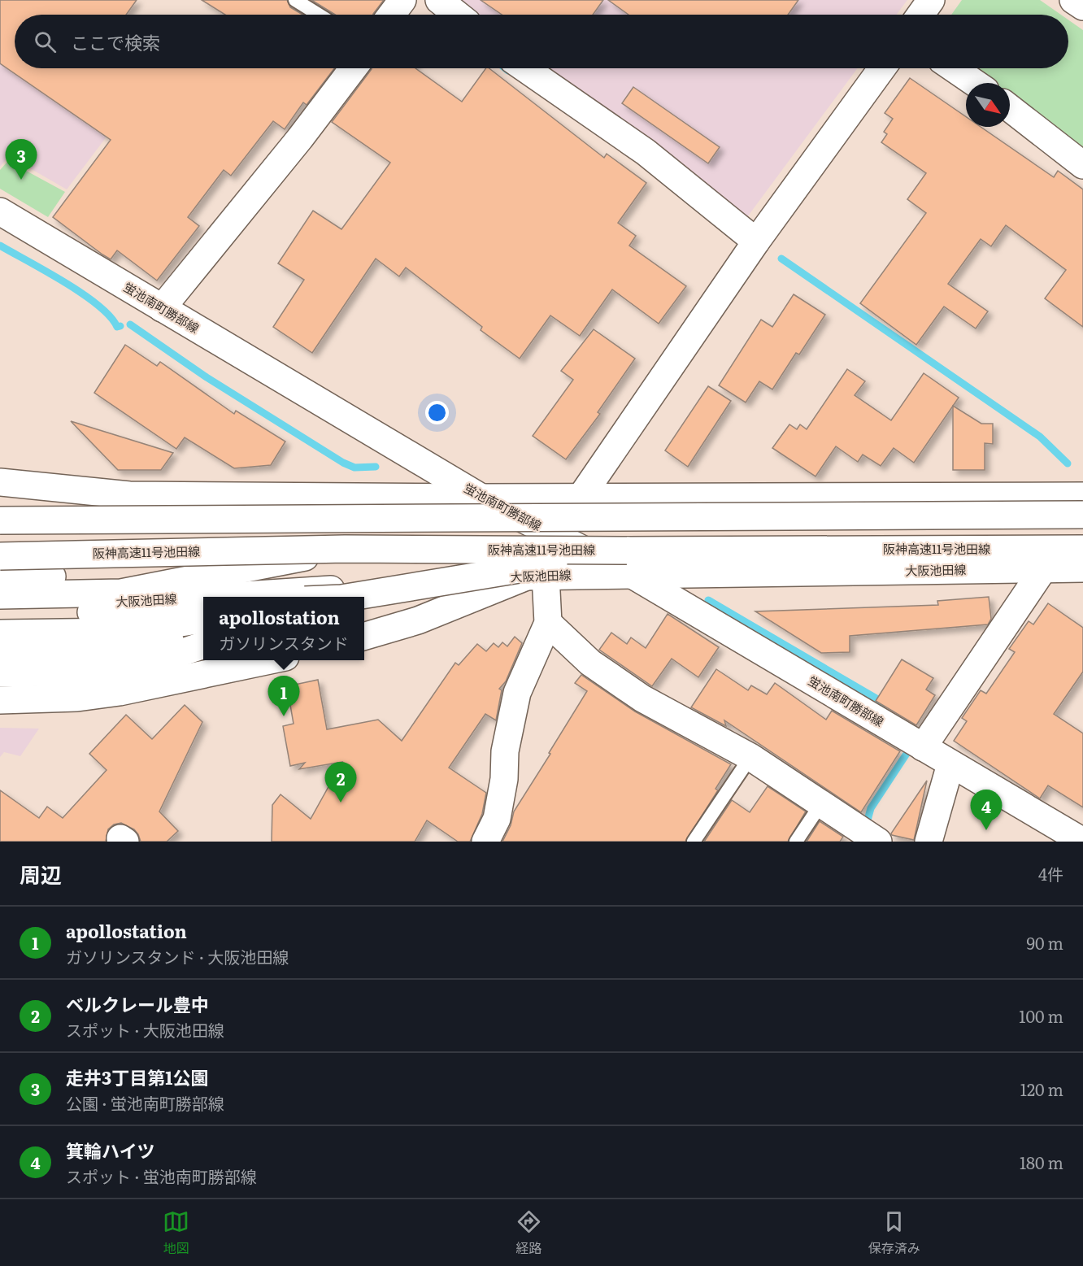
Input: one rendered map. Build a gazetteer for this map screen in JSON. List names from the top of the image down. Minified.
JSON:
{"streets":{"main road":["蛍池南町勝部線","阪神高速11号池田線","大阪池田線"]},"crossings":[["蛍池南町勝部線","阪神高速11号池田線"],["蛍池南町勝部線","大阪池田線"],["阪神高速11号池田線","大阪池田線"]],"north":"bottom right","page":{"search":"ここで検索","pins":["3","1","2","4"],"popup":["apollostation","ガソリンスタンド"],"heading":["周辺","4件"],"list":[{"mark":"1","name":"apollostation","note":"ガソリンスタンド · 大阪池田線","value":"90 m"},{"mark":"2","name":"ベルクレール豊中","note":"スポット · 大阪池田線","value":"100 m"},{"mark":"3","name":"走井3丁目第1公園","note":"公園 · 蛍池南町勝部線","value":"120 m"},{"mark":"4","name":"箕輪ハイツ","note":"スポット · 蛍池南町勝部線","value":"180 m"}],"nav":["地図","経路","保存済み"]}}
